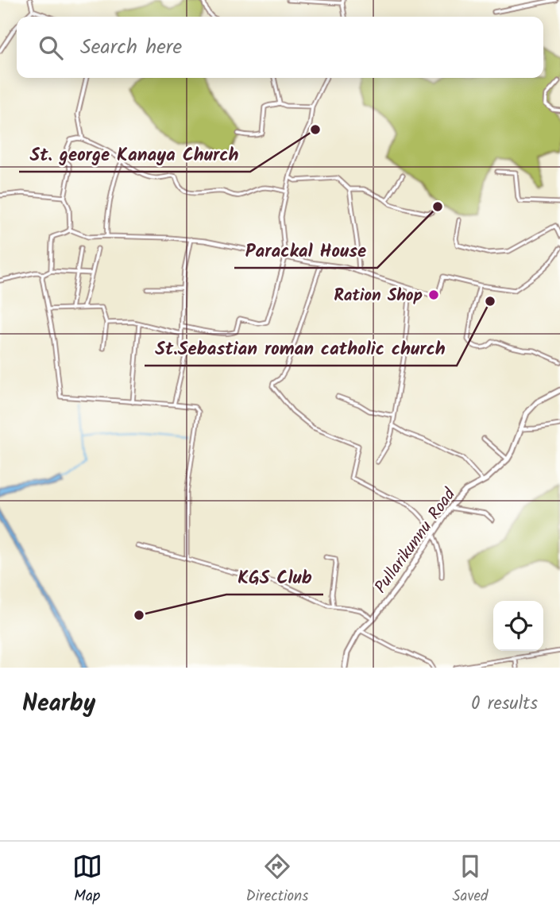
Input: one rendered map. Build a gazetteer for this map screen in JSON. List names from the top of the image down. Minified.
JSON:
{"streets":{"main road":["Pullarikunnu Road"]},"places":["St. george Kanaya Church","Parackal House","Ration Shop","St.Sebastian roman catholic church","KGS Club"],"page":{"search":"Search here","heading":["Nearby","0 results"],"nav":["Map","Directions","Saved"]}}
